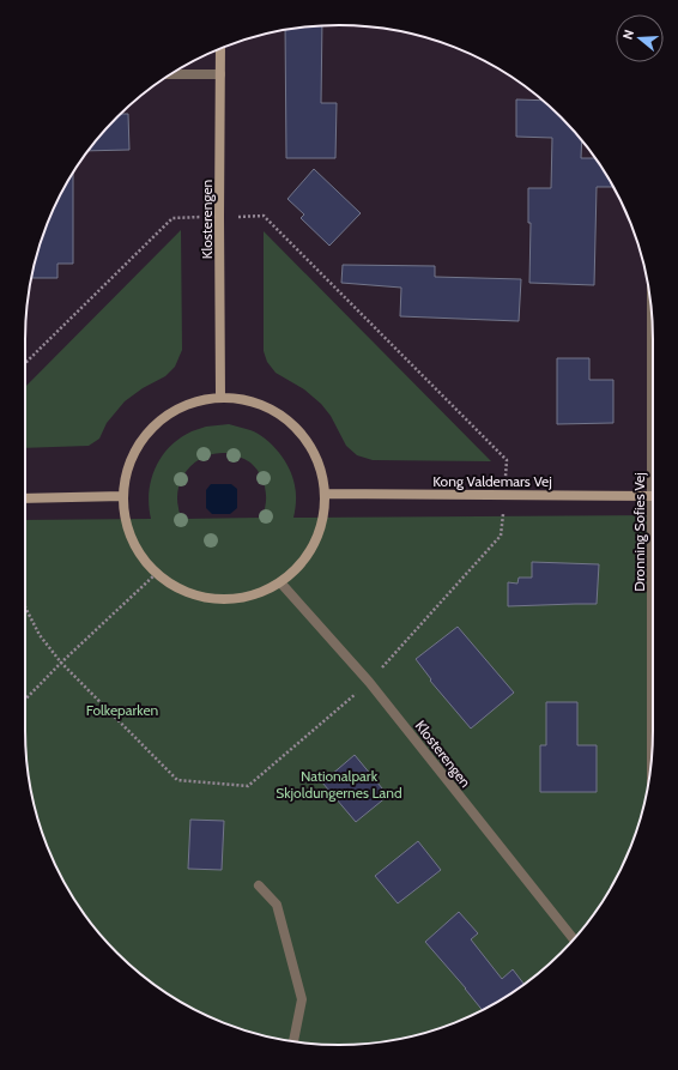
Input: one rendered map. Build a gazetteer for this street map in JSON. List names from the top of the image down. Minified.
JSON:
{"streets":{"main road":["Klosterengen","Kong Valdemars Vej"]},"parks":["Folkeparken","Nationalpark Skjoldungernes Land"],"north":"left"}
